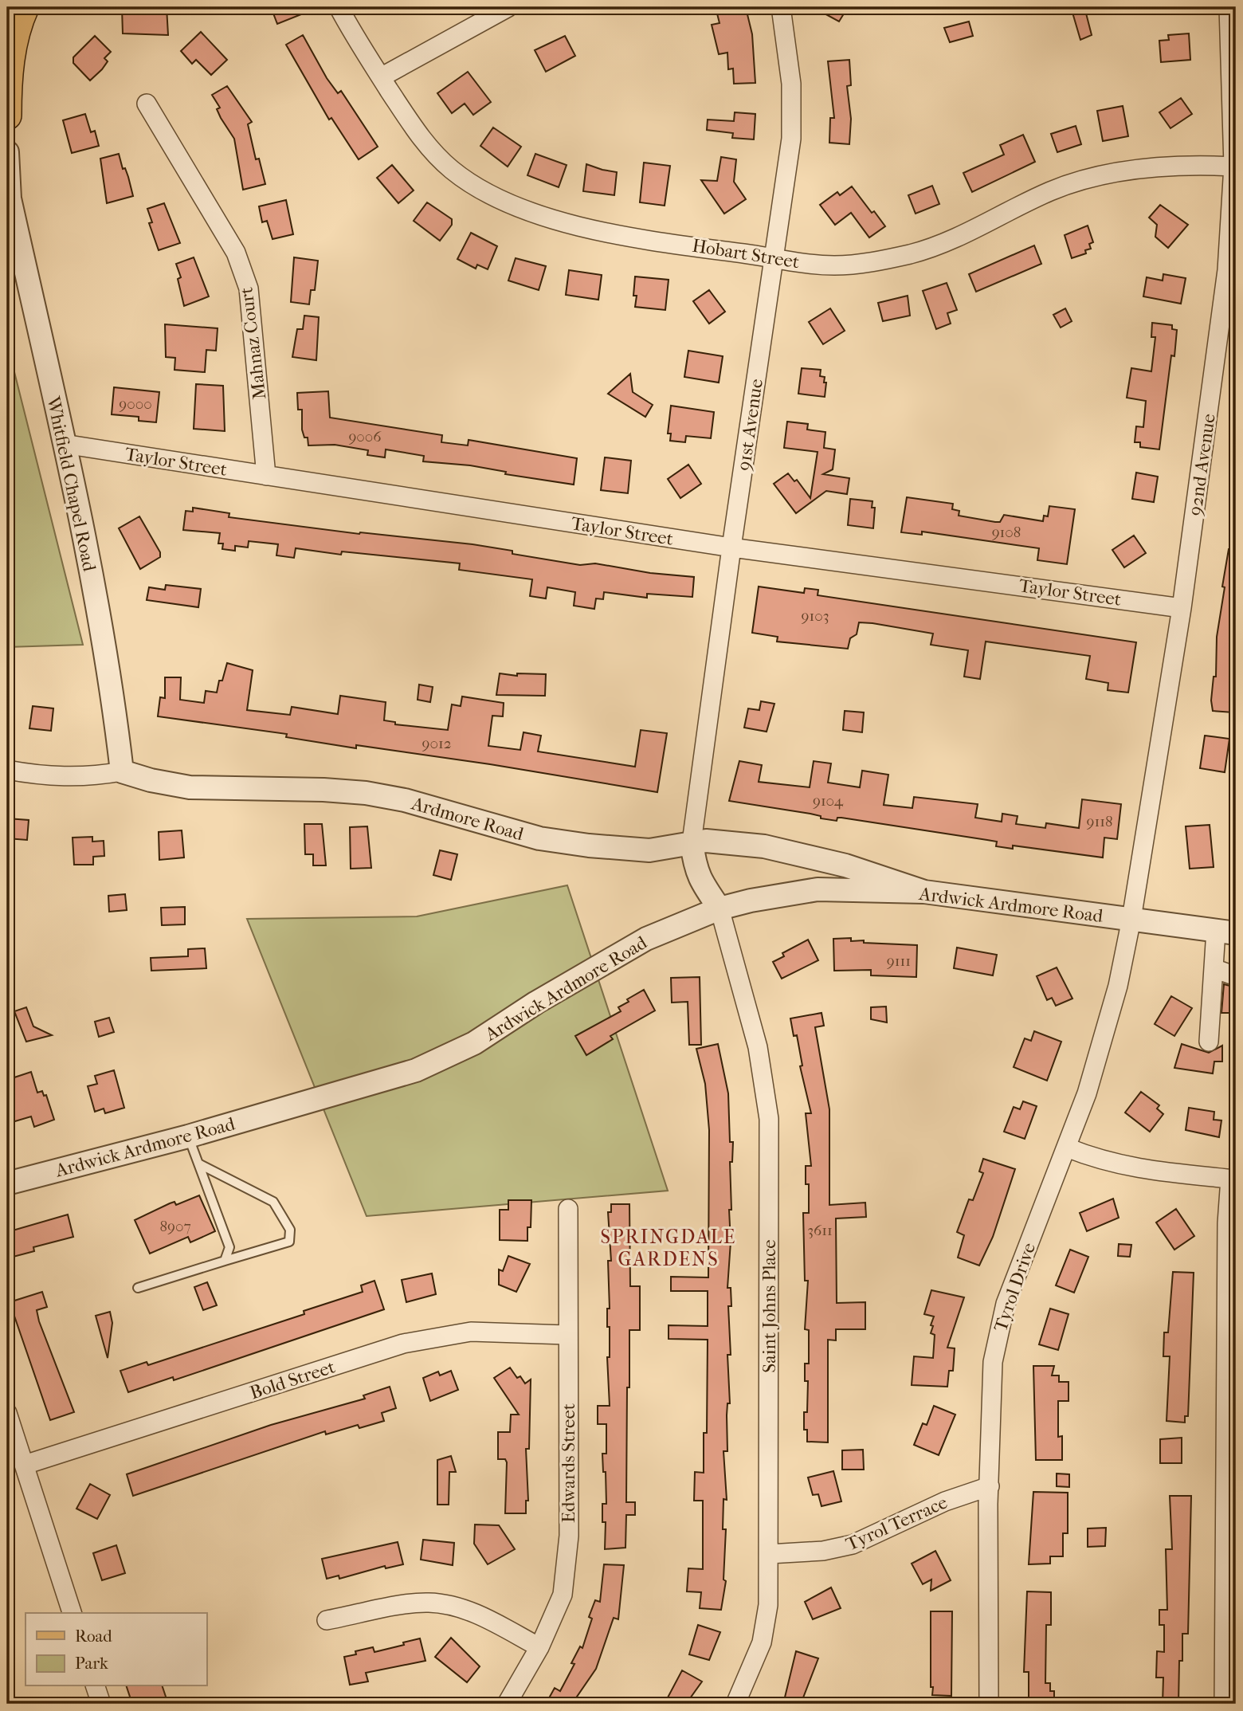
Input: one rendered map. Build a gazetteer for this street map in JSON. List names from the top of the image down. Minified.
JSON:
{"streets":{"street":["Hobart Street","Mahnaz Court","91st Avenue","Taylor Street","92nd Avenue","Whitfield Chapel Road","Ardmore Road","Ardwick Ardmore Road","Tyrol Drive","Saint Johns Place","Bold Street","Edwards Street","Tyrol Terrace"]},"crossings":[["Hobart Street","91st Avenue"],["Hobart Street","92nd Avenue"],["Mahnaz Court","Taylor Street"],["91st Avenue","Taylor Street"],["91st Avenue","Ardmore Road"],["Taylor Street","92nd Avenue"],["Taylor Street","Whitfield Chapel Road"],["92nd Avenue","Ardwick Ardmore Road"],["92nd Avenue","Tyrol Drive"],["Whitfield Chapel Road","Ardmore Road"],["Ardmore Road","Ardwick Ardmore Road"],["Ardwick Ardmore Road","Tyrol Drive"],["Ardwick Ardmore Road","Saint Johns Place"],["Tyrol Drive","Tyrol Terrace"],["Saint Johns Place","Tyrol Terrace"],["Bold Street","Edwards Street"]],"districts":["SPRINGDALE GARDENS"],"house_numbers":["9000","9006","9108","9103","9012","9104","9118","9111","8907","3611"],"legend":["Road","Park"]}
